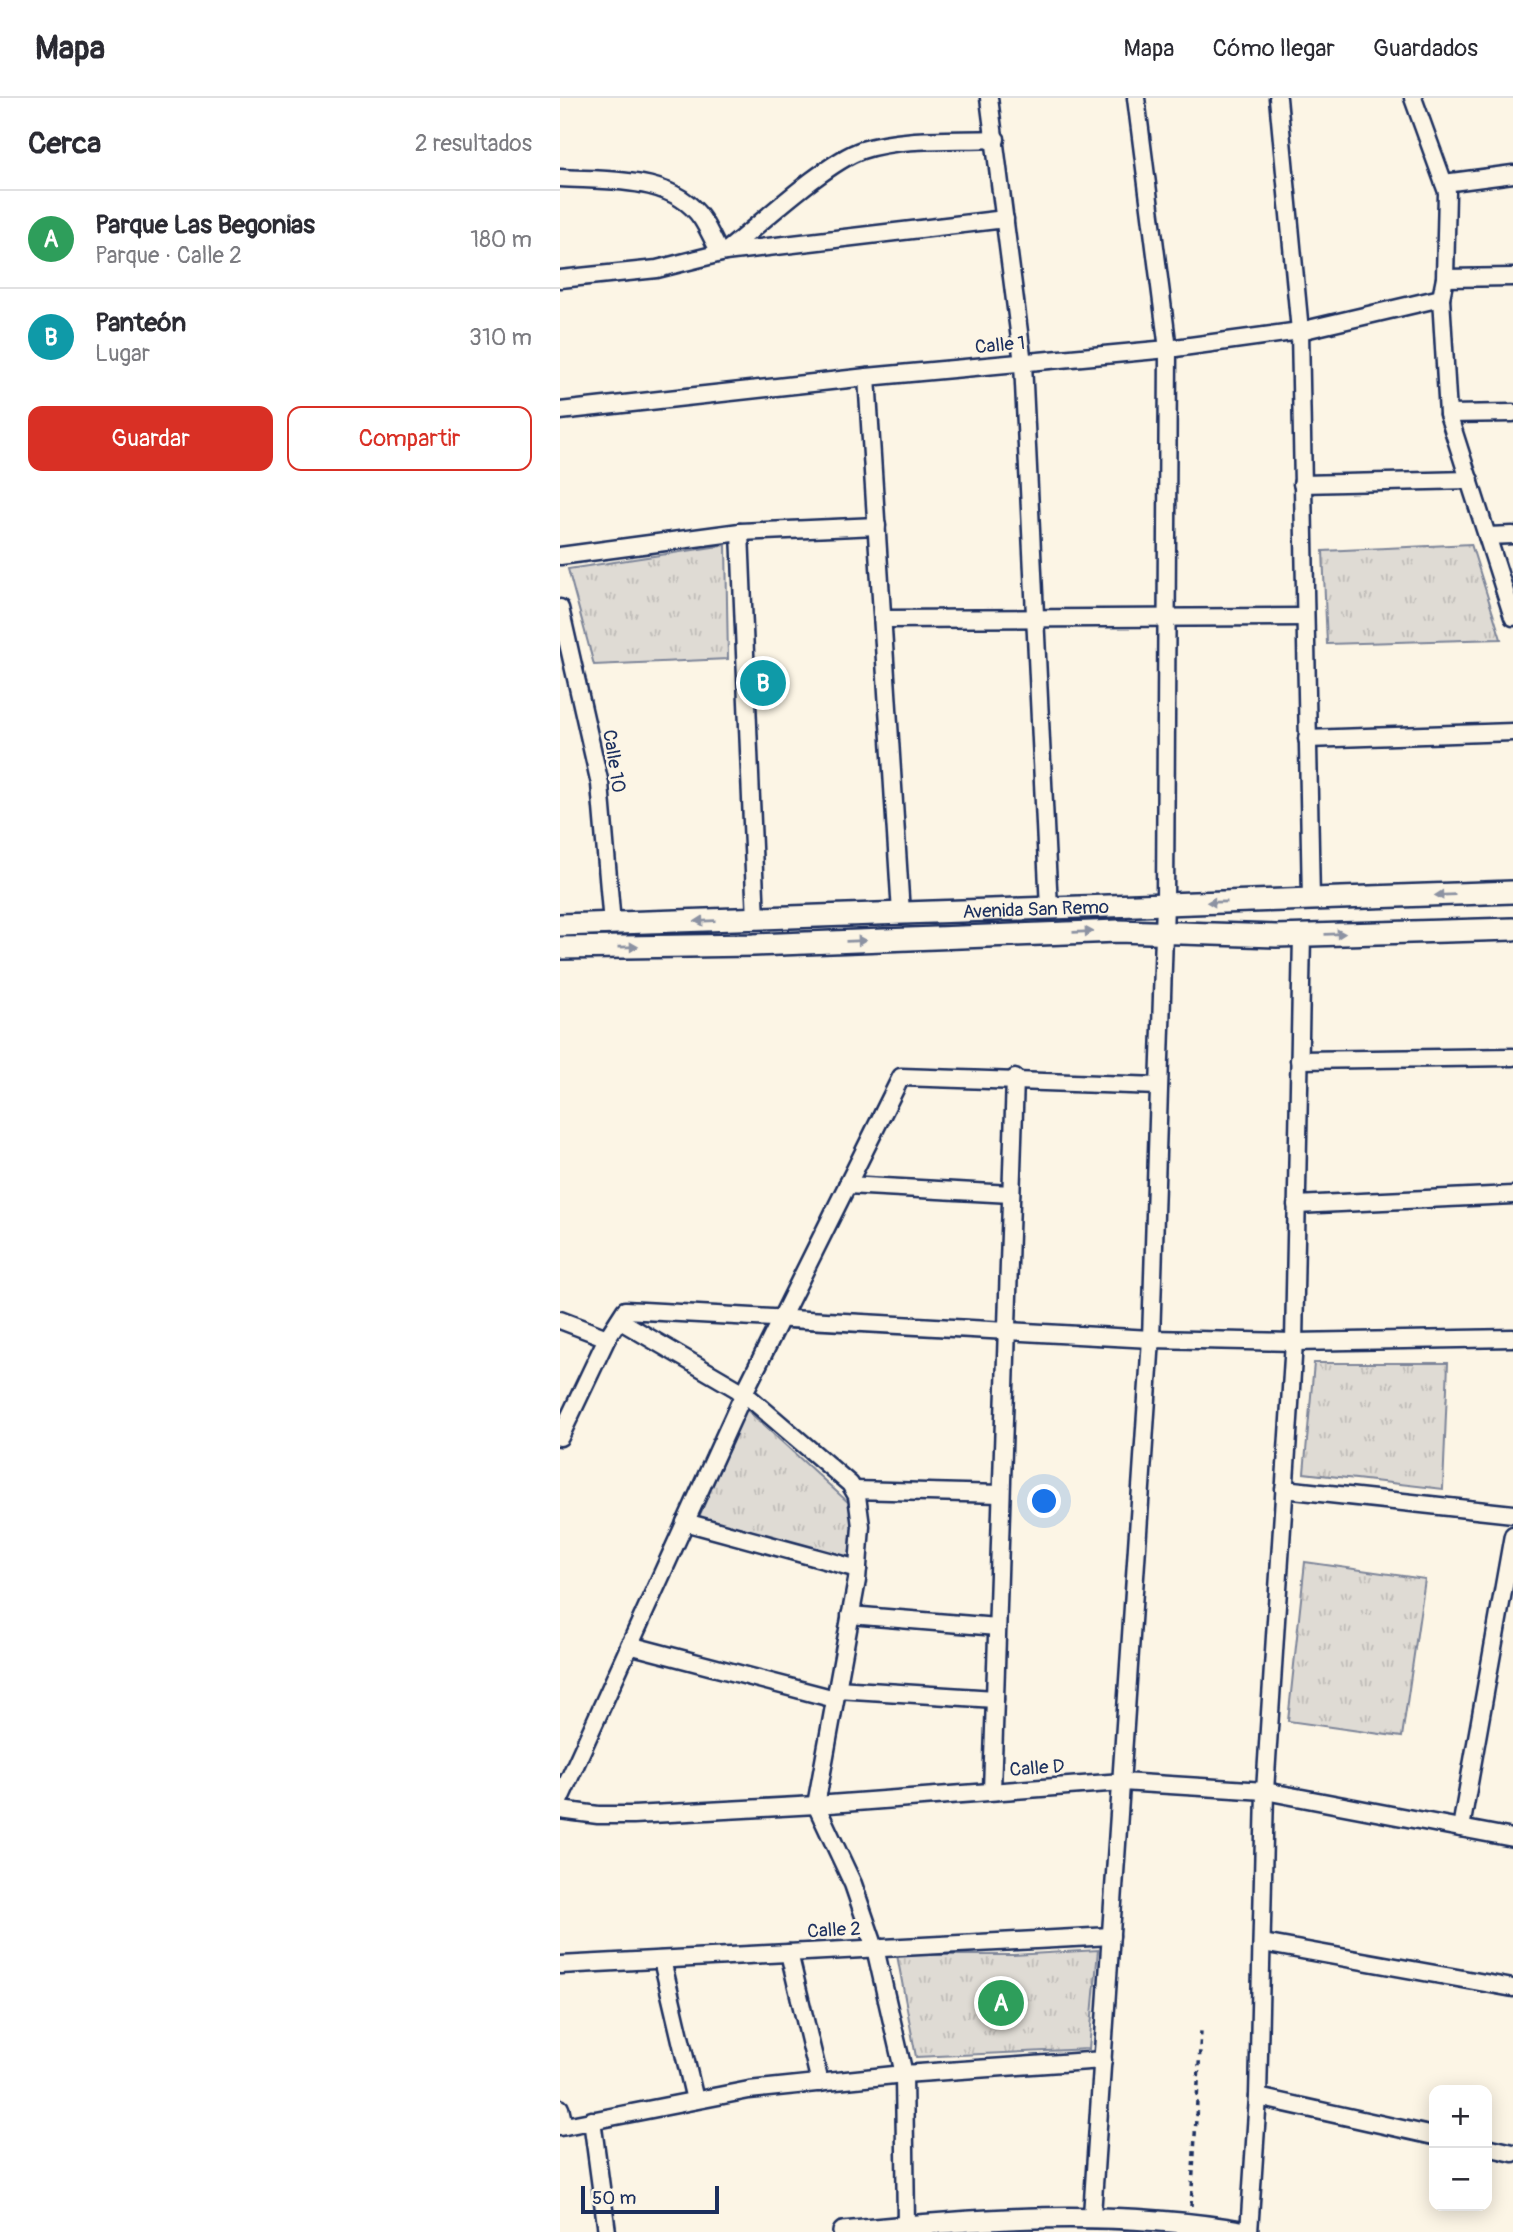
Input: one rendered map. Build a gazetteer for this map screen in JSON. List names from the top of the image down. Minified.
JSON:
{"streets":{"main road":["Avenida San Remo"],"street":["Calle 1","Calle 10","Calle D","Calle 2"]},"crossings":[["Calle 10","Avenida San Remo"]],"scale_bar":"50 m","page":{"header":"Mapa","nav":["Mapa","Cómo llegar","Guardados"],"heading":["Cerca","2 resultados"],"list":[{"mark":"A","name":"Parque Las Begonias","note":"Parque · Calle 2","value":"180 m"},{"mark":"B","name":"Panteón","note":"Lugar","value":"310 m"}],"buttons":["Guardar","Compartir"],"pins":["B","A"],"map_buttons":["+","−"],"scale":"50 m"}}
